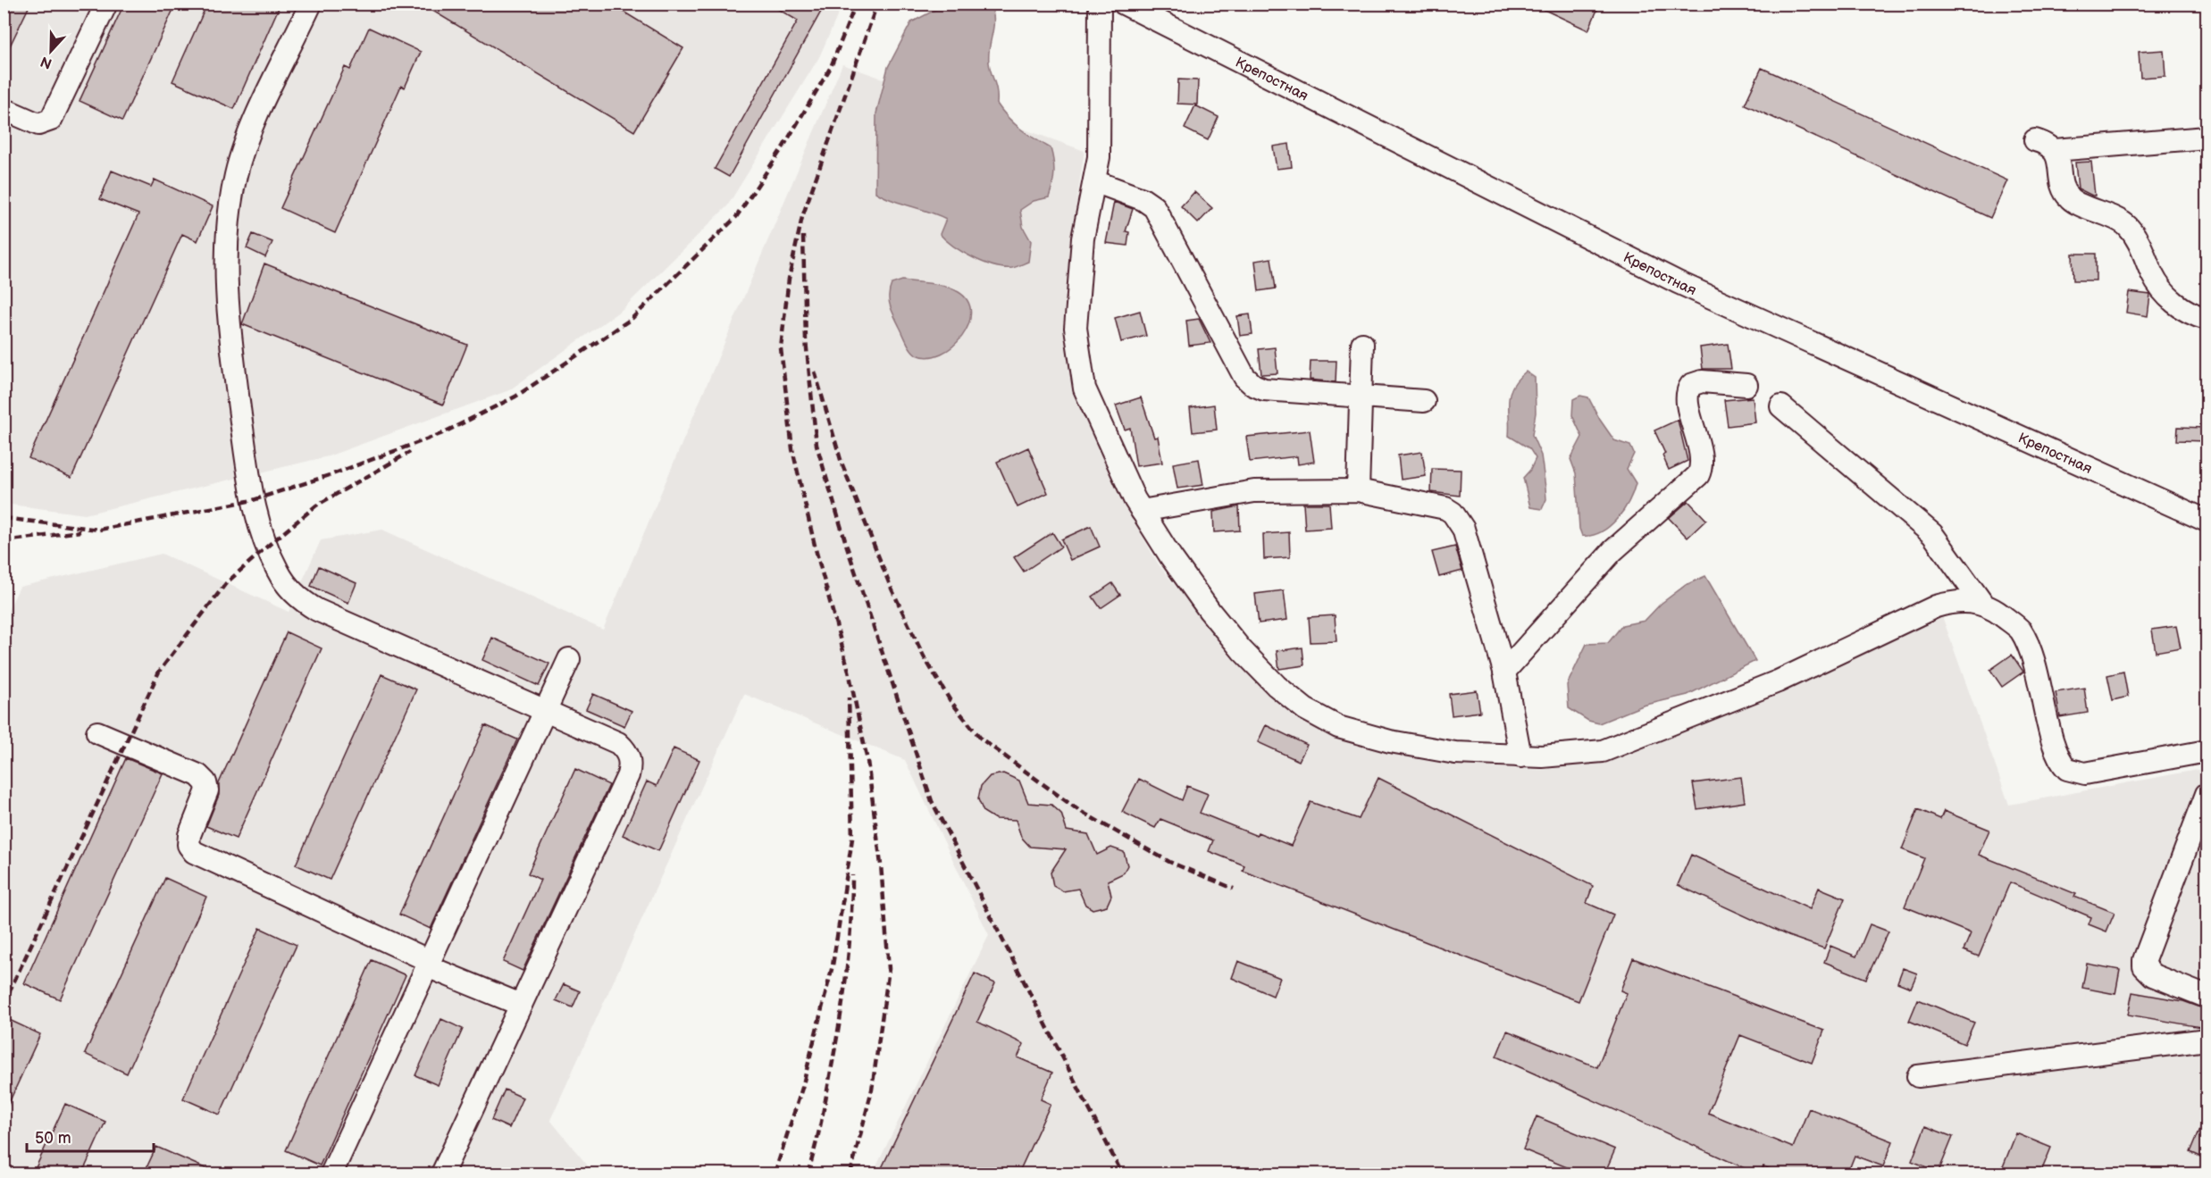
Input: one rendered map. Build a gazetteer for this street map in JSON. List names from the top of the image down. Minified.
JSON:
{"streets":{"street":["Крепостная"]},"scale_bar":"50 m","north":"bottom"}
